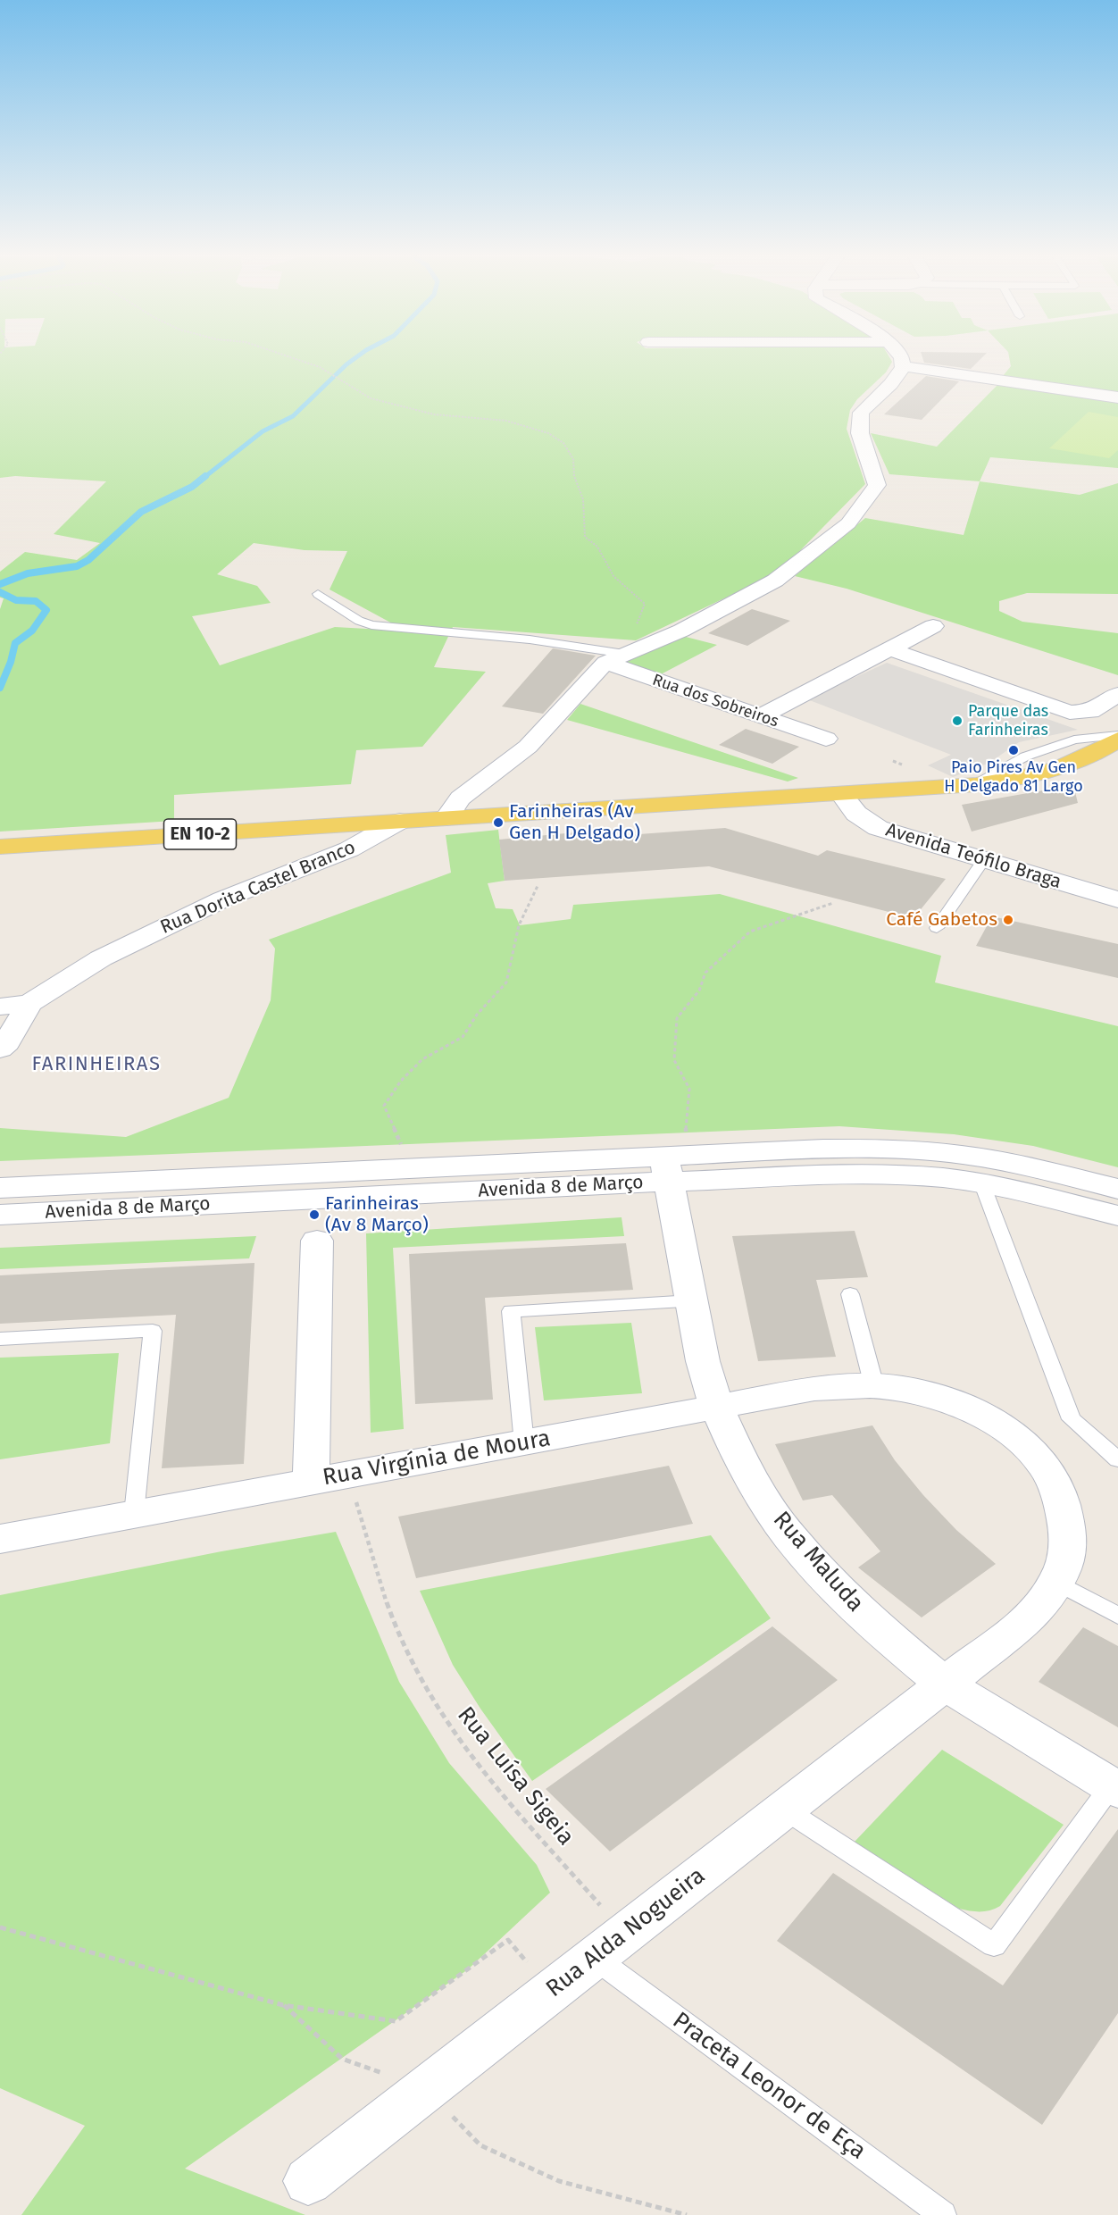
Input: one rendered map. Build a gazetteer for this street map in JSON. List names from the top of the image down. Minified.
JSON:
{"streets":{"main road":["EN 10-2"],"street":["Rua dos Sobreiros","Avenida Teófilo Braga","Rua Dorita Castel Branco","Avenida 8 de Março","Rua Virgínia de Moura","Rua Maluda","Rua Alda Nogueira"],"lane":["Praceta Leonor de Eça"],"path":["Rua Luísa Sigeia"]},"crossings":[["EN 10-2","Avenida Teófilo Braga"],["EN 10-2","Rua Dorita Castel Branco"],["Avenida 8 de Março","Rua Maluda"],["Rua Virgínia de Moura","Rua Maluda"],["Rua Virgínia de Moura","Rua Luísa Sigeia"],["Rua Virgínia de Moura","Rua Alda Nogueira"],["Rua Maluda","Rua Alda Nogueira"],["Rua Luísa Sigeia","Rua Alda Nogueira"],["Rua Luísa Sigeia","Praceta Leonor de Eça"],["Rua Alda Nogueira","Praceta Leonor de Eça"]],"districts":["FARINHEIRAS"],"places":["Parque das Farinheiras","Paio Pires Av Gen H Delgado 81 Largo","Farinheiras (Av Gen H Delgado)","Café Gabetos","Farinheiras (Av 8 Março)"]}
